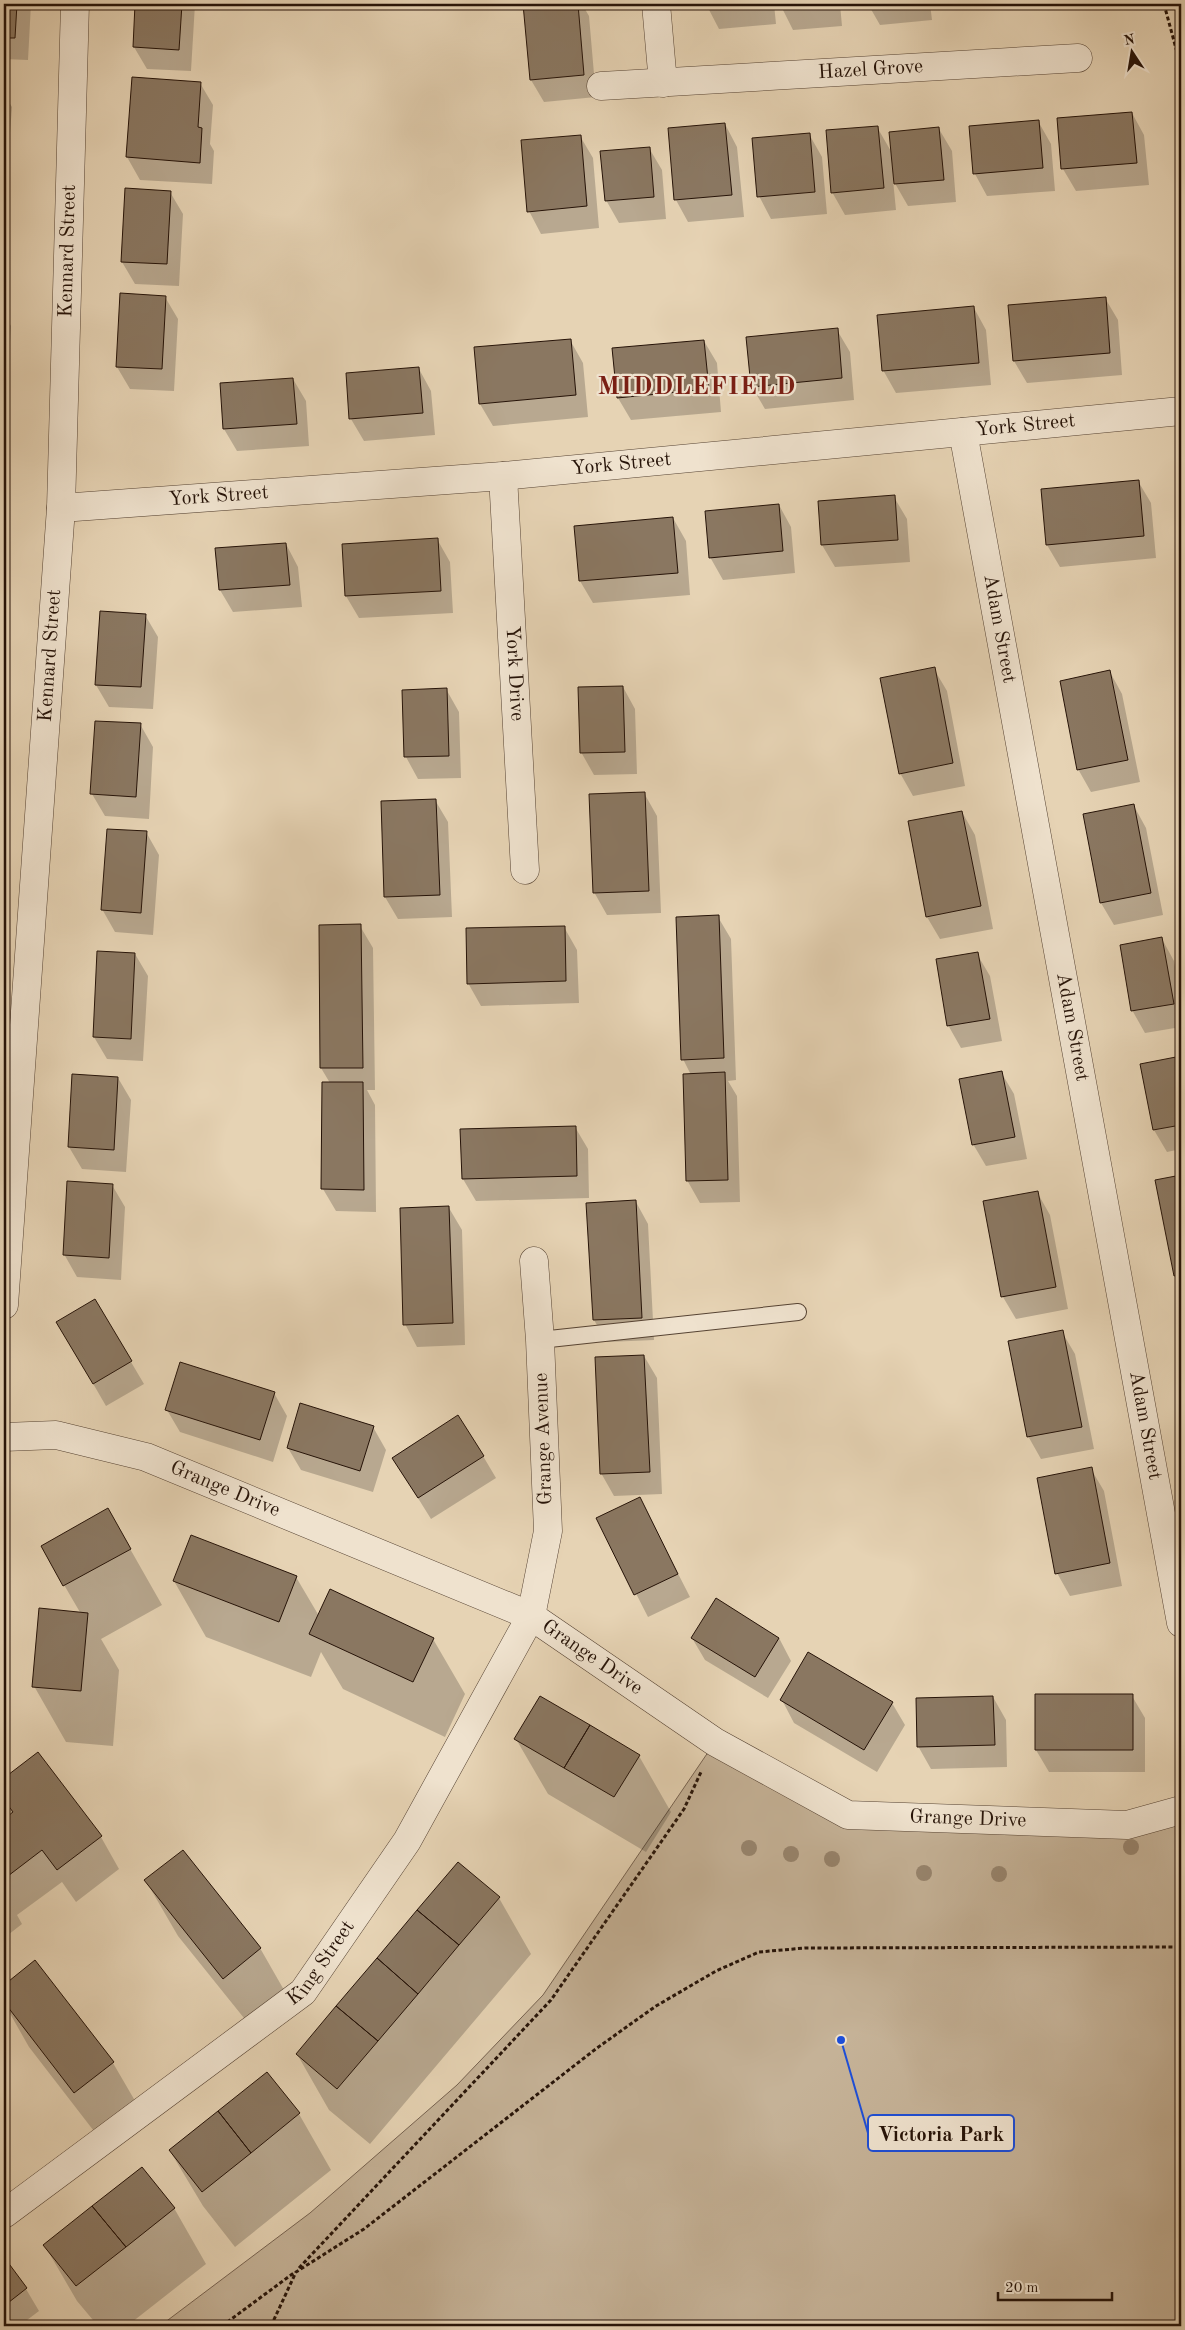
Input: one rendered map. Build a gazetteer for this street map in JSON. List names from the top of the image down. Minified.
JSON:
{"streets":{"street":["Hazel Grove","Kennard Street","York Street","Adam Street","York Drive","Grange Avenue","Grange Drive","King Street"]},"crossings":[["Kennard Street","York Street"],["York Street","Adam Street"],["York Street","York Drive"],["Grange Avenue","Grange Drive"],["Grange Avenue","King Street"],["Grange Drive","King Street"]],"districts":["MIDDLEFIELD"],"places":["Victoria Park"],"scale_bar":"20 m","north":"top"}
